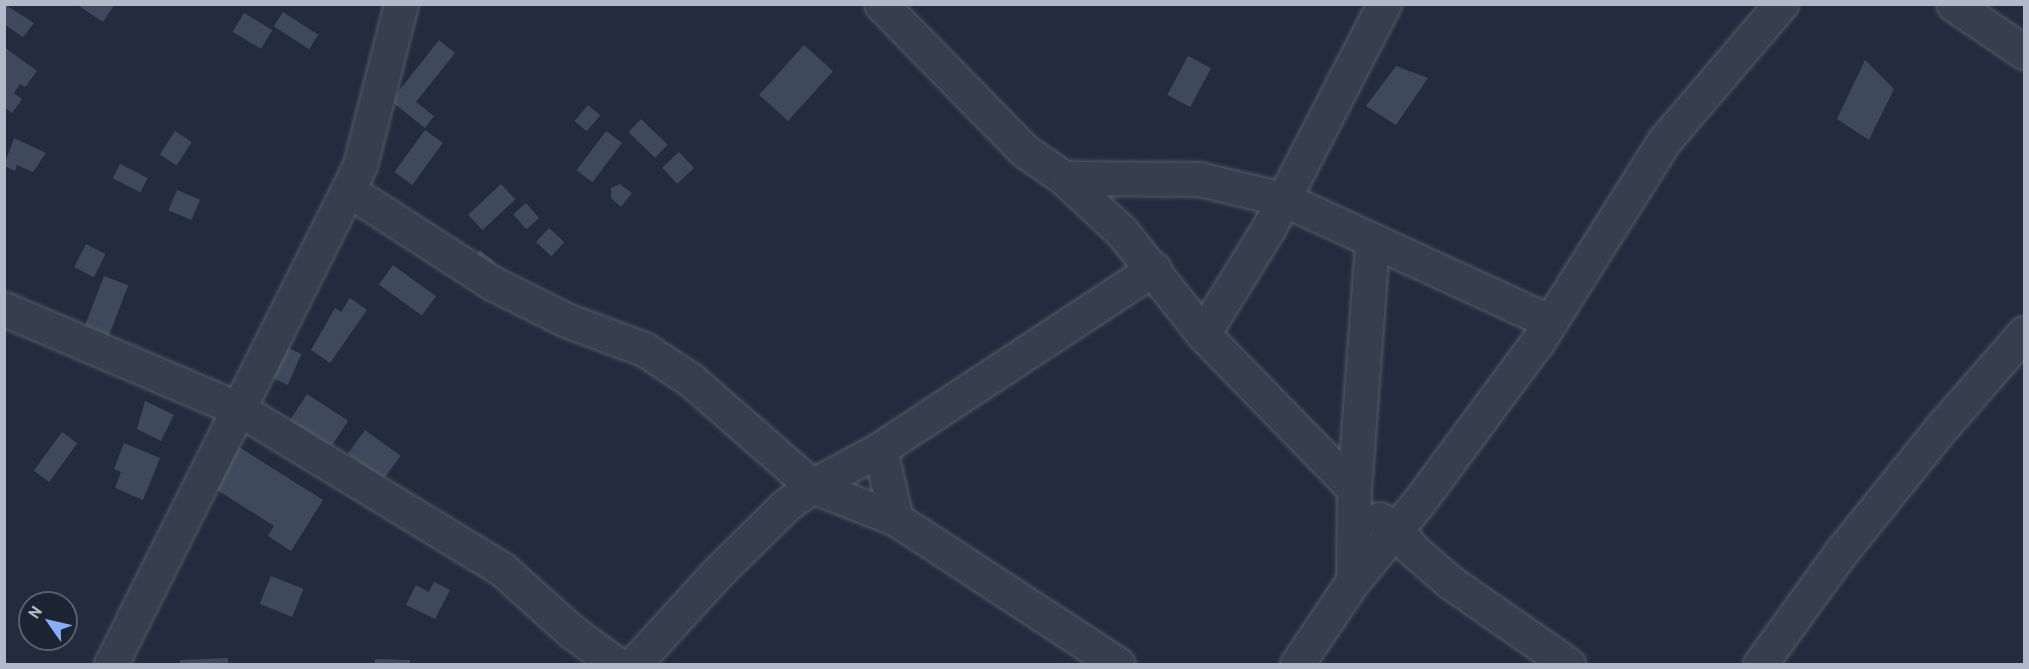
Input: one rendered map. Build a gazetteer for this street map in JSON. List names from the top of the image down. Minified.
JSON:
{"north":"top left"}
